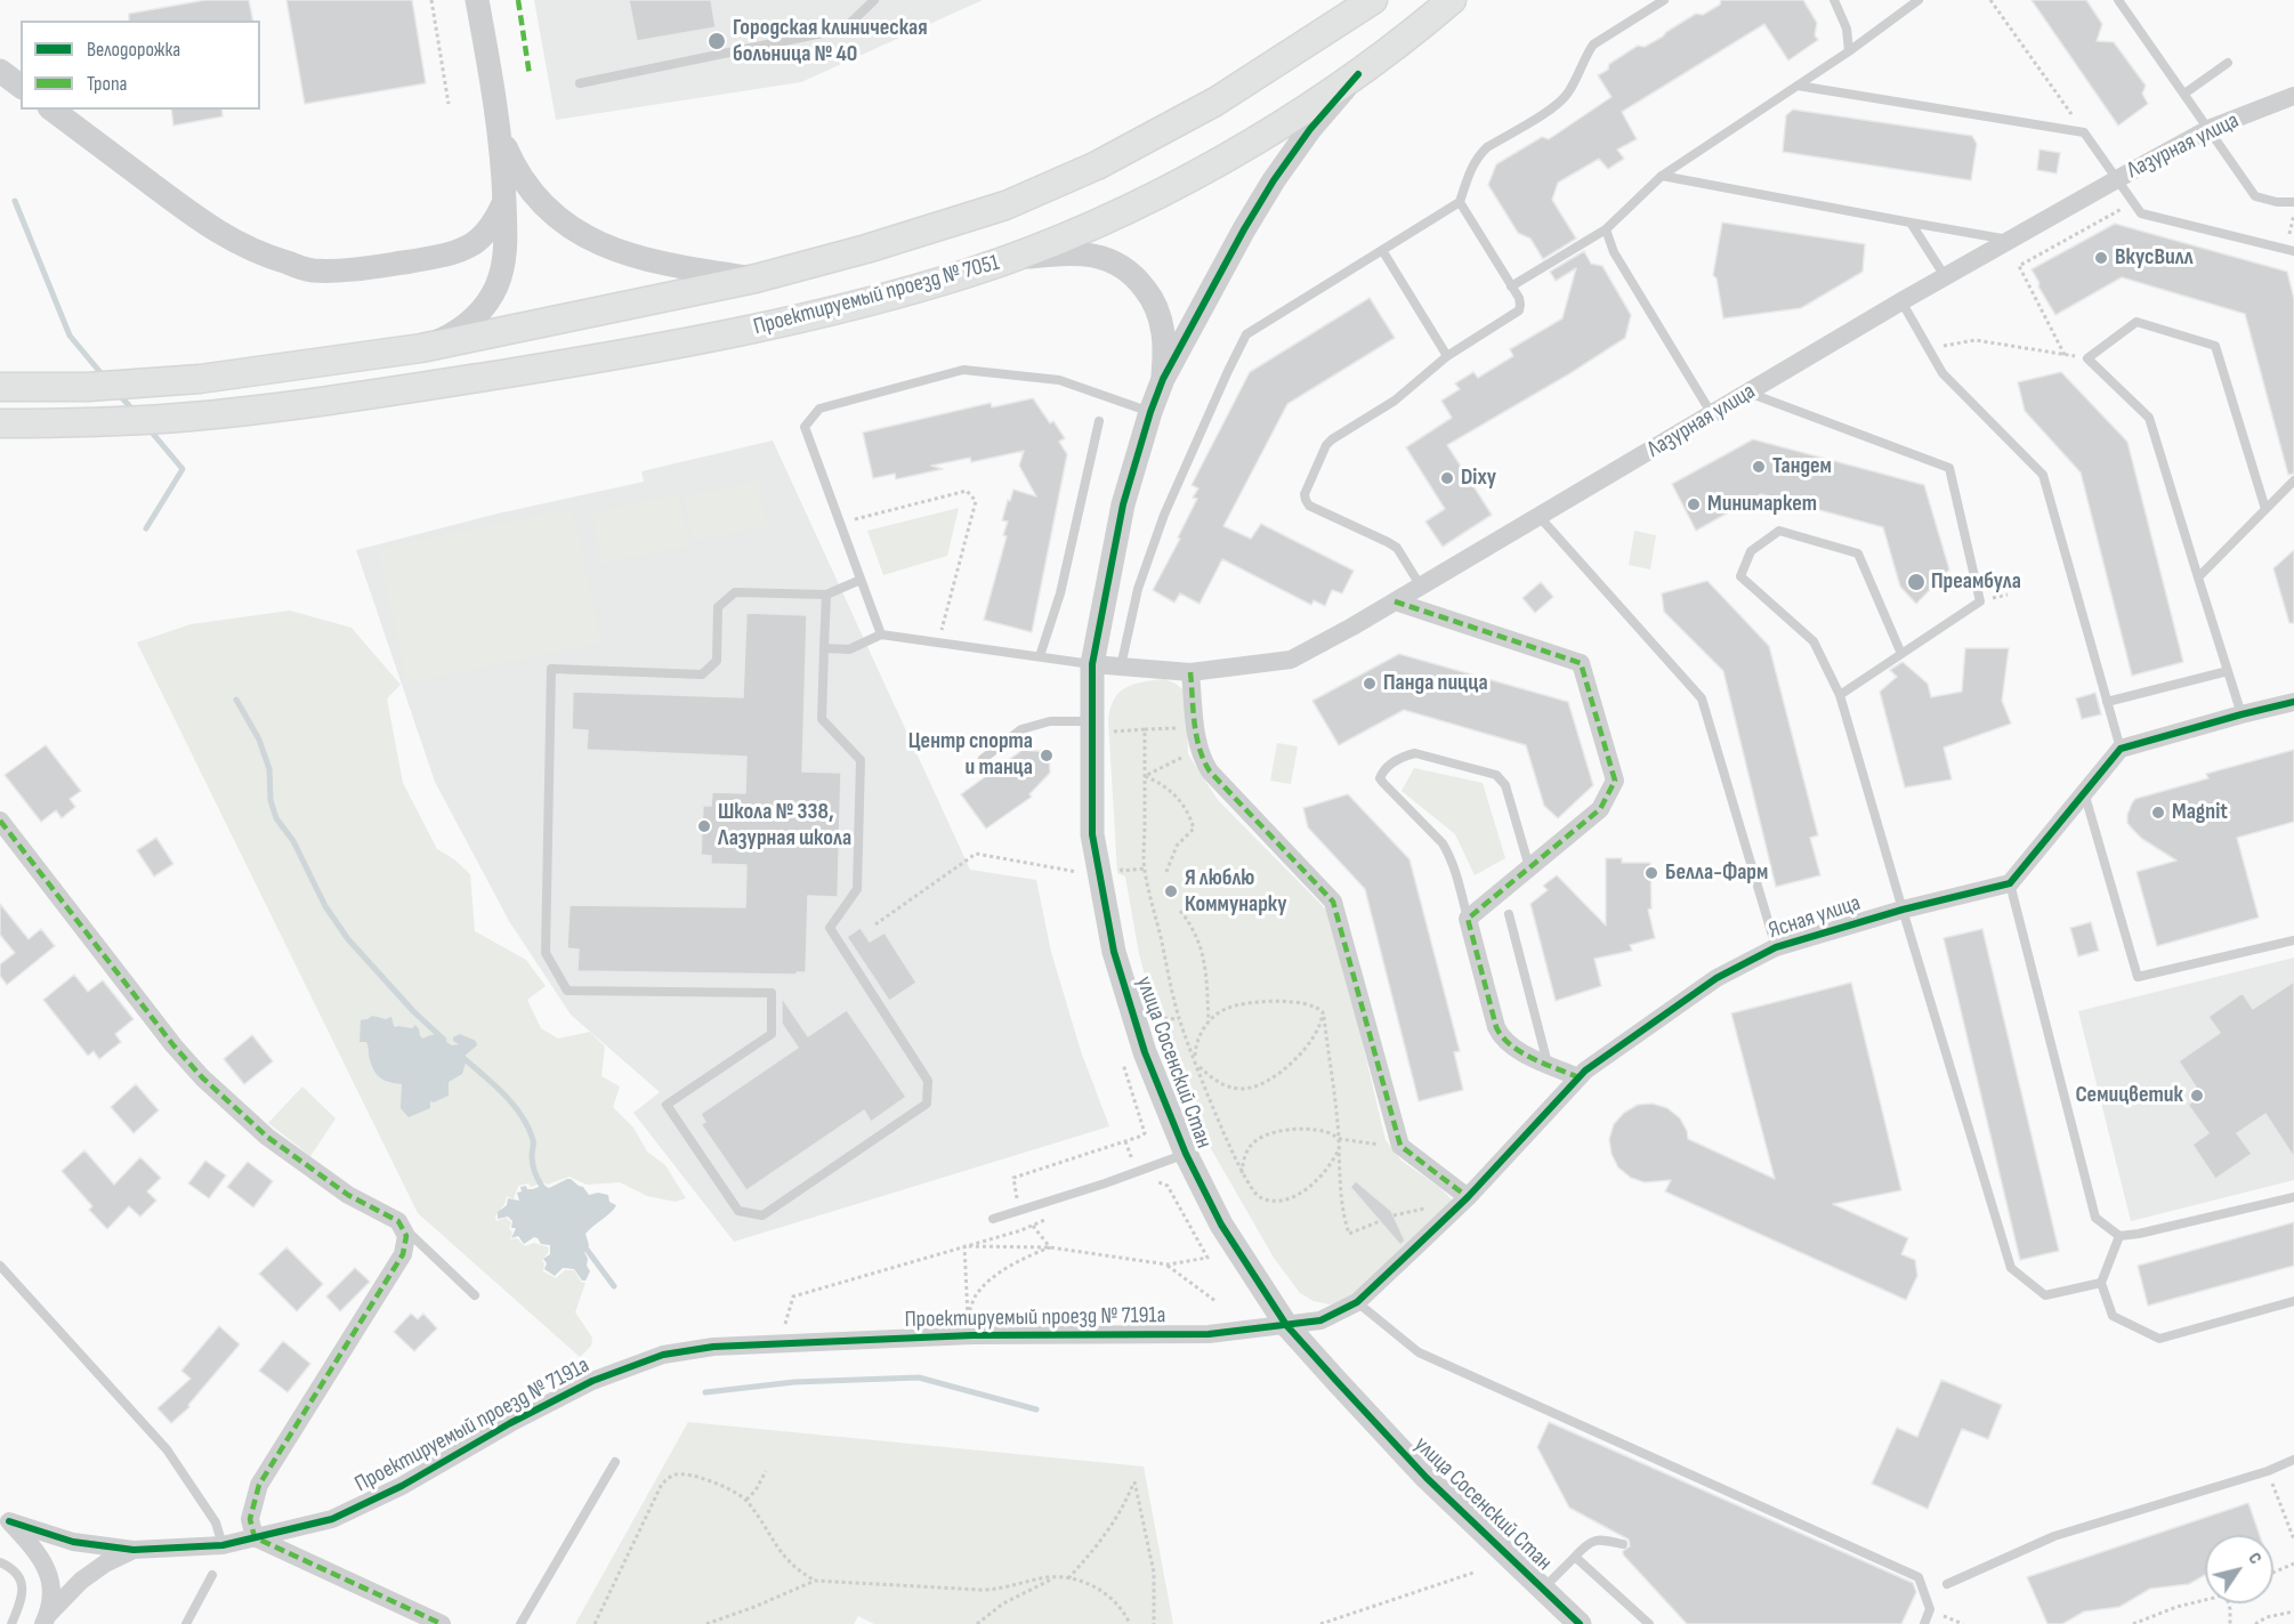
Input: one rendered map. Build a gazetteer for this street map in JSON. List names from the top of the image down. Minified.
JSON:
{"streets":{"main road":["Проектируемый проезд № 7051"],"street":["Лазурная улица","Ясная улица","улица Сосенский Стан","Проектируемый проезд № 7191а"]},"crossings":[["Лазурная улица","улица Сосенский Стан"],["Ясная улица","улица Сосенский Стан"],["Ясная улица","Проектируемый проезд № 7191а"],["улица Сосенский Стан","Проектируемый проезд № 7191а"]],"places":["Городская клиническая больница № 40","ВкусВилл","Тандем","Dixy","Минимаркет","Преамбула","Панда пицца","Центр спорта и танца","Magnit","Школа № 338, Лазурная школа","Белла-Фарм","Я люблю Коммунарку","Семицветик"],"legend":["Велодорожка","Тропа"],"north":"top right"}
